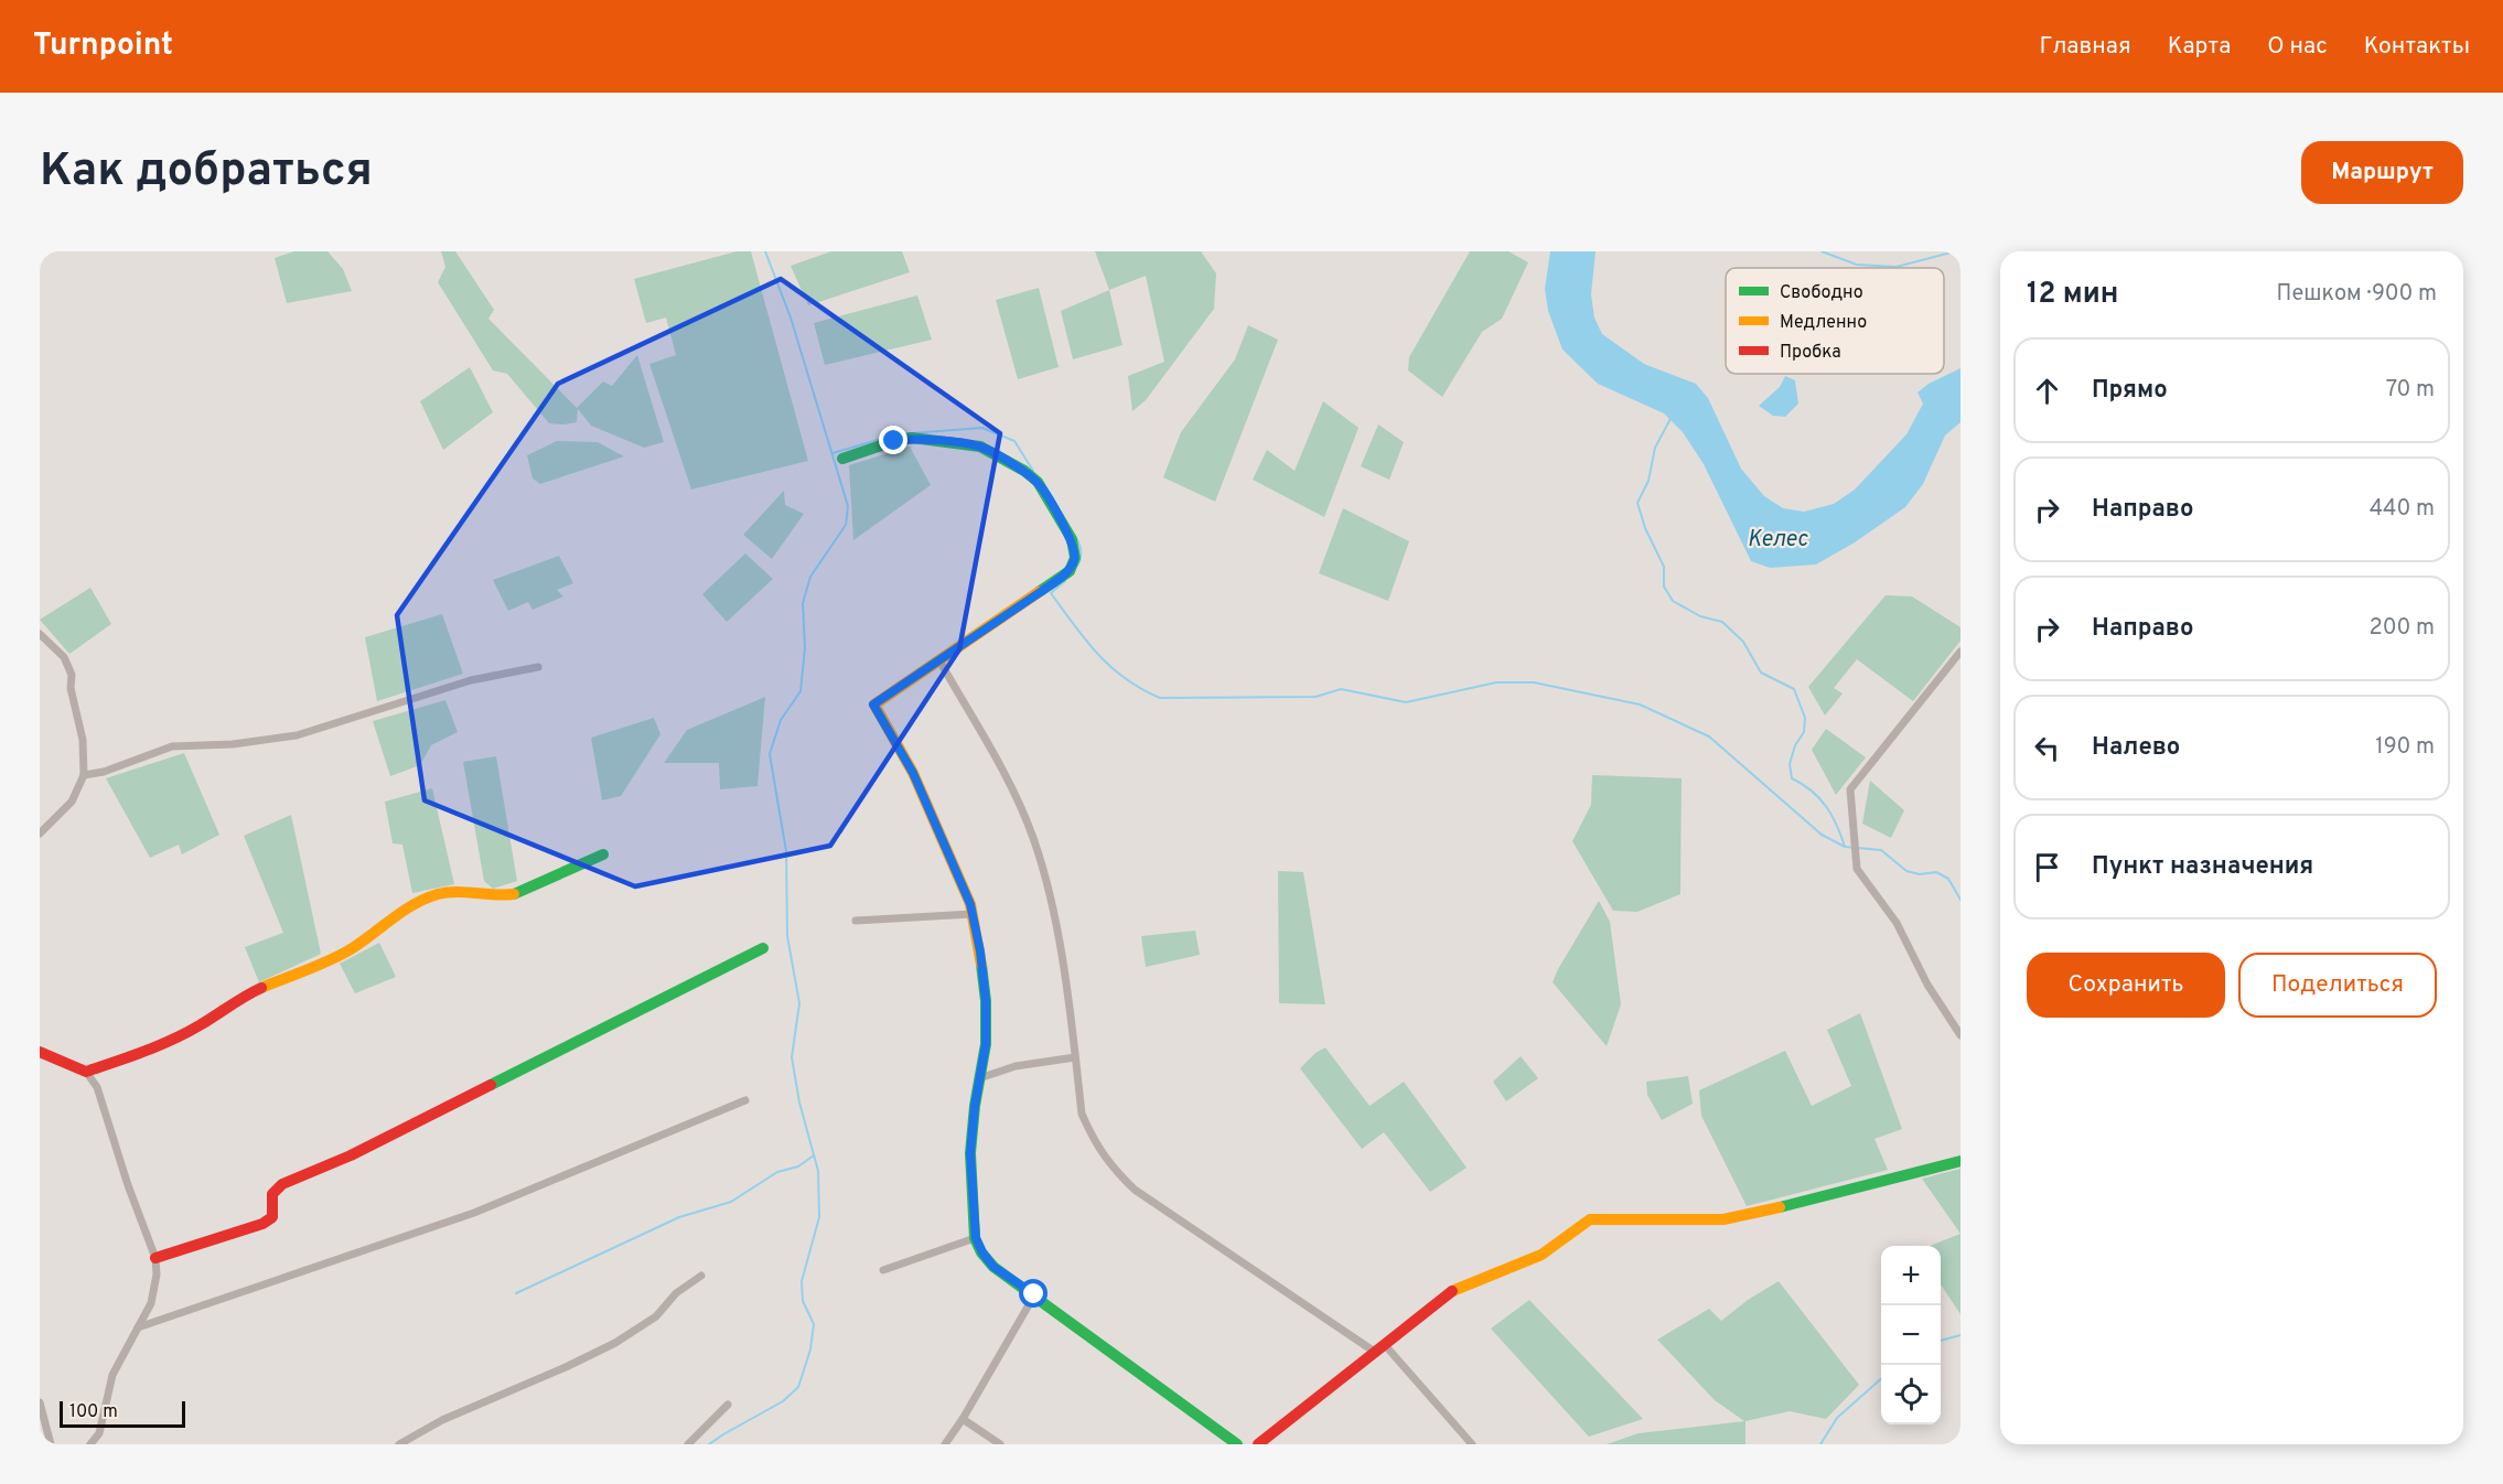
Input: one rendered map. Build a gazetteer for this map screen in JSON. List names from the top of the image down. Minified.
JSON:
{"water":["Келес"],"legend":["Свободно","Медленно","Пробка"],"scale_bar":"100 m","page":{"header":"Turnpoint","nav":["Главная","Карта","О нас","Контакты"],"buttons":["Маршрут",["Сохранить","Поделиться"]],"title":"Как добраться","heading":["12 мин","Пешком · 900 m"],"list":[["Прямо","70 m"],["Направо","440 m"],["Направо","200 m"],["Налево","190 m"],"Пункт назначения"],"map_buttons":["+","−"],"scale":"100 m"}}
